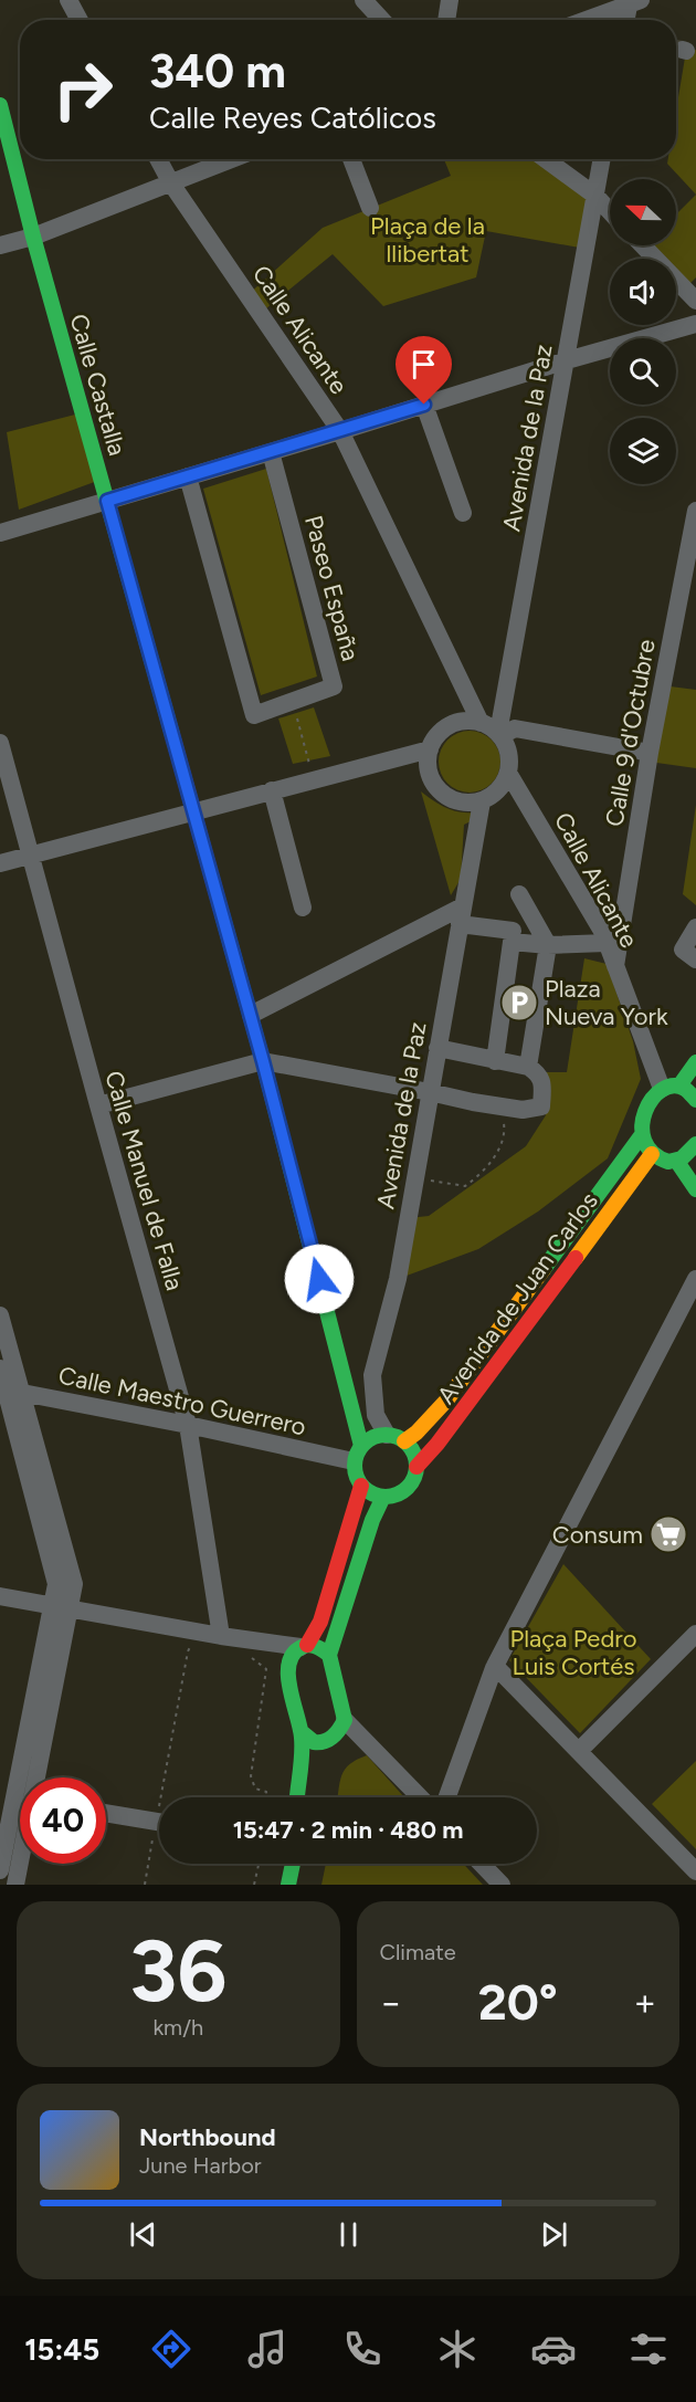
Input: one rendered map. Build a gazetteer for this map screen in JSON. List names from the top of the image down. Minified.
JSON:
{"streets":{"main road":["Calle Castalla","Avenida de Juan Carlos"],"street":["Calle Alicante","Avenida de la Paz","Paseo España","Calle 9 d'Octubre","Calle Manuel de Falla","Calle Maestro Guerrero"]},"crossings":[["Calle Alicante","Avenida de la Paz"],["Calle Alicante","Calle 9 d'Octubre"],["Calle Castalla","Avenida de la Paz"],["Calle Castalla","Avenida de Juan Carlos"],["Calle Castalla","Calle Maestro Guerrero"],["Avenida de la Paz","Avenida de Juan Carlos"],["Avenida de la Paz","Calle Maestro Guerrero"],["Calle Manuel de Falla","Calle Maestro Guerrero"],["Avenida de Juan Carlos","Calle Maestro Guerrero"]],"parks":["Plaça de la llibertat","Plaça Pedro Luis Cortés"],"places":{"parking":["Plaza Nueva York"],"supermarket":["Consum"]},"north":"left","page":{"turn":["340 m","Calle Reyes Católicos"],"limit":"40","trip":"15:47 · 2 min · 480 m","tile":[["36","km/h"],"Climate"],"heat":["−","20°","+"],"song":["Northbound","June Harbor"],"tabs":"15:45"}}
